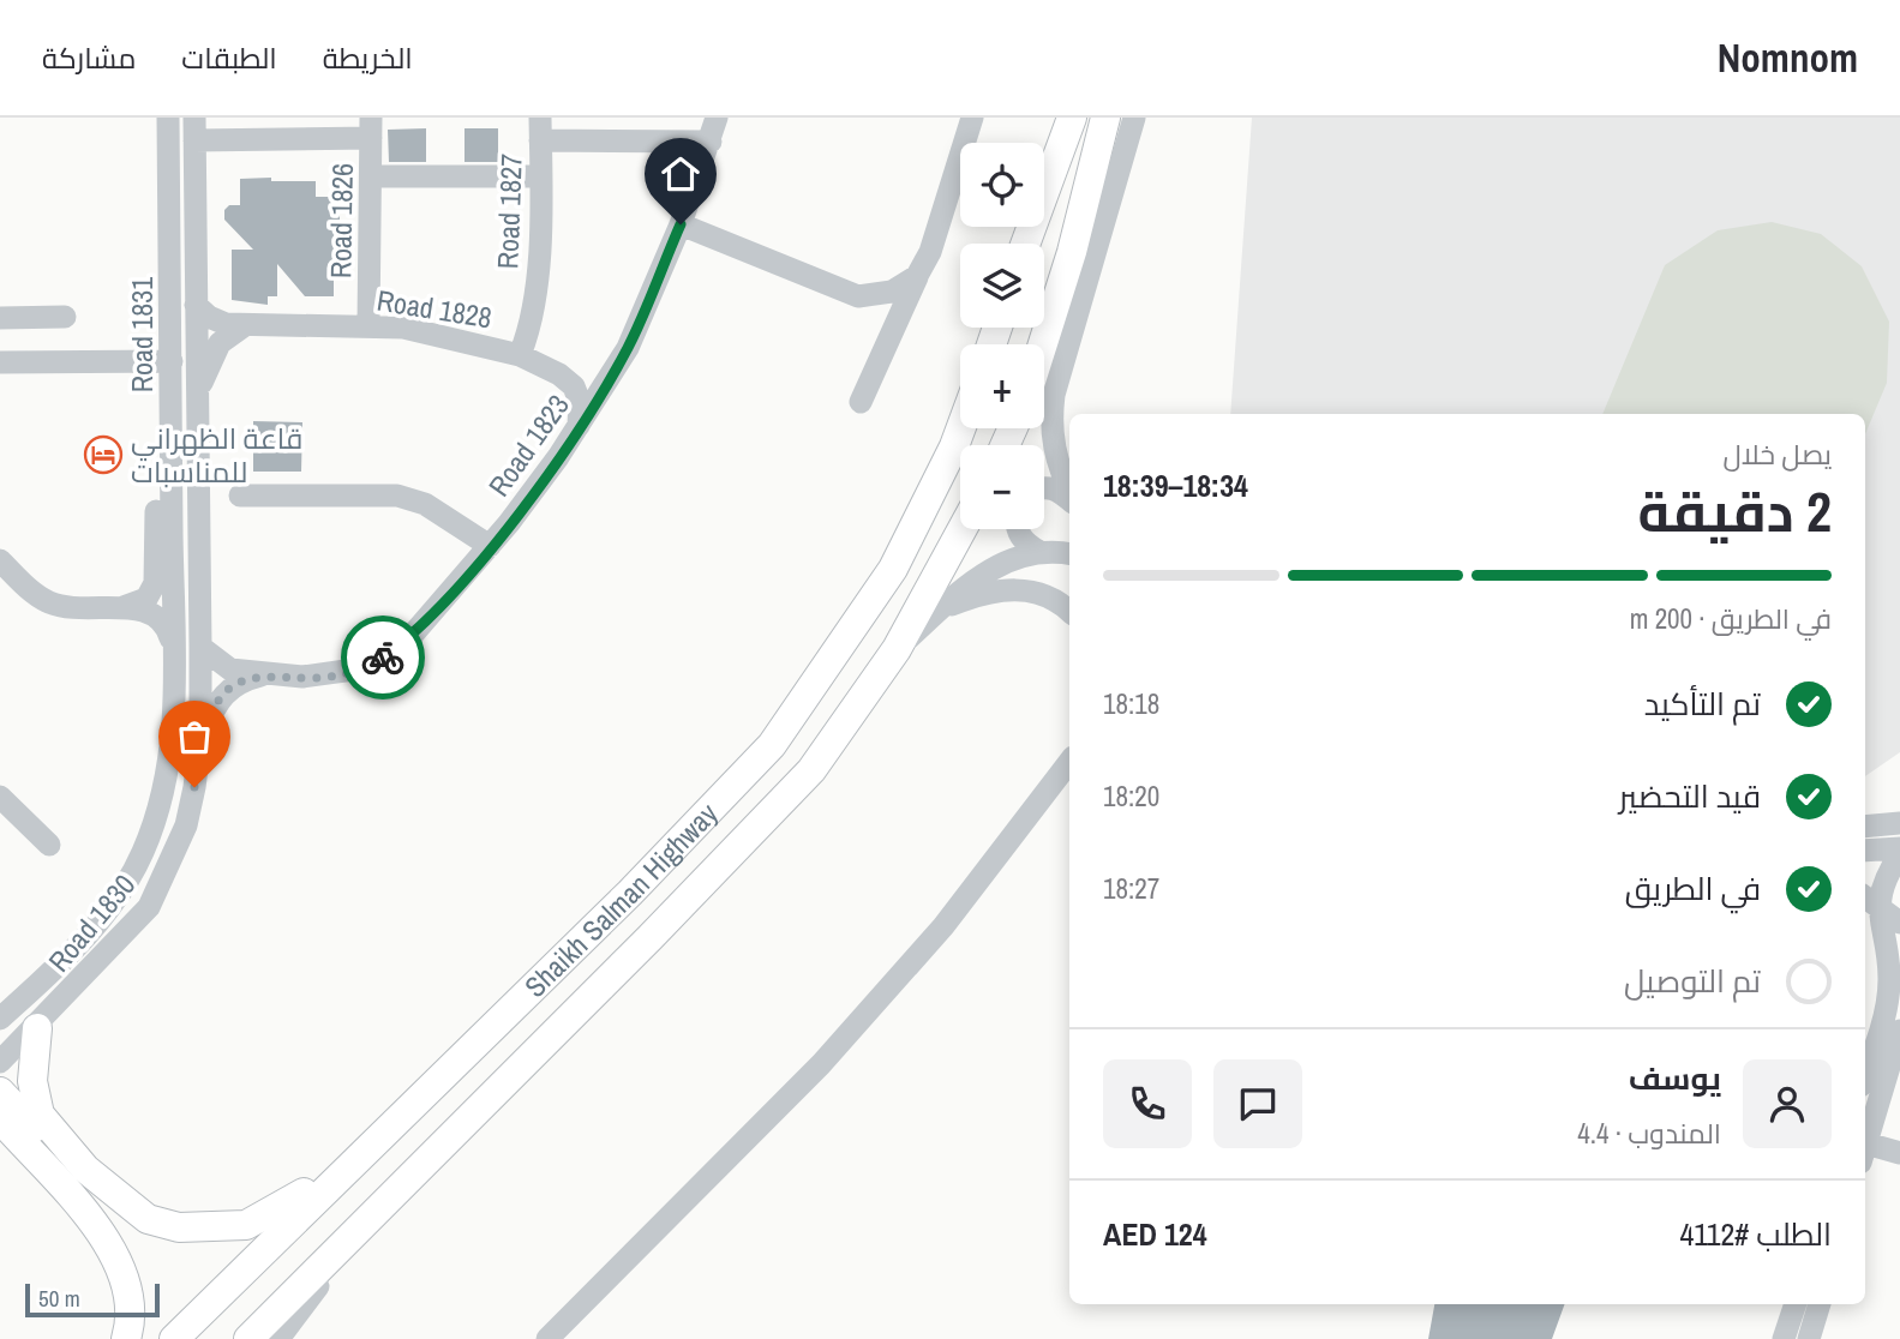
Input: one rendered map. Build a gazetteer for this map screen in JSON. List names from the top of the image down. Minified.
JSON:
{"streets":{"main road":["Shaikh Salman Highway"],"street":["Road 1827","Road 1826","Road 1828","Road 1831","Road 1823","Road 1830"]},"crossings":[["Road 1827","Road 1828"],["Road 1826","Road 1828"],["Road 1828","Road 1831"],["Road 1828","Road 1823"],["Road 1831","Road 1823"],["Road 1831","Road 1830"],["Road 1823","Road 1830"]],"places":{"hotel":["قاعة الظهراني للمناسبات"]},"scale_bar":"50 m","page":{"header":"Nomnom","nav":["الخريطة","الطبقات","مشاركة"],"map_buttons":["+","−"],"heading":["2 دقيقة","يصل خلال","18:34–18:39"],"panel":["يوسف","المندوب · 4.4","الطلب #4112","AED 124"],"bar":"في الطريق · 200 m","list":[["تم التأكيد","18:18"],["قيد التحضير","18:20"],["في الطريق","18:27"],"تم التوصيل"],"scale":"50 m"}}
